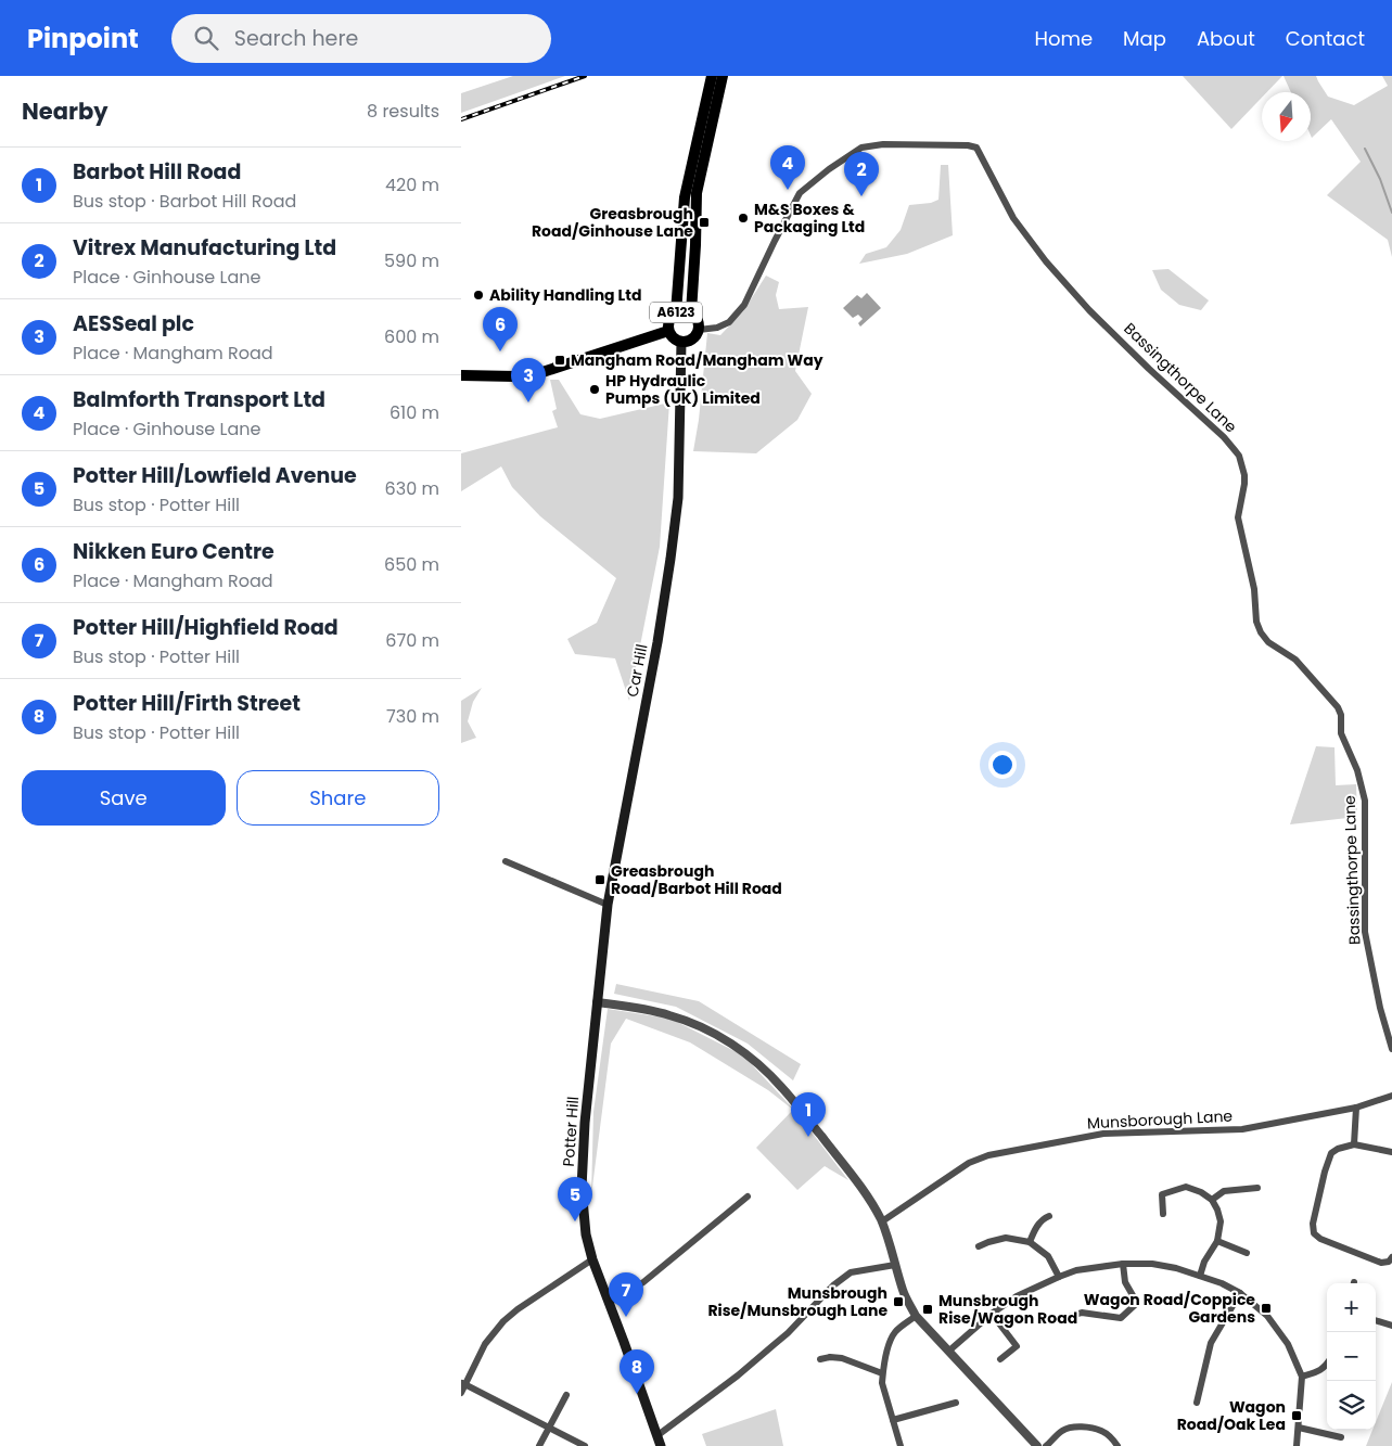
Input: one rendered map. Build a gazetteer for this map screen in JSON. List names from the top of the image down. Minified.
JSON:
{"streets":{"main road":["A6123","Car Hill","Potter Hill"],"street":["Bassingthorpe Lane","Munsborough Lane"]},"crossings":[["A6123","Bassingthorpe Lane"],["A6123","Car Hill"],["Bassingthorpe Lane","Car Hill"],["Car Hill","Potter Hill"]],"places":{"other":["M&S Boxes & Packaging Ltd","Ability Handling Ltd","HP Hydraulic Pumps (UK) Limited"],"transit":["Greasbrough Road/Ginhouse Lane","Mangham Road/Mangham Way","Greasbrough Road/Barbot Hill Road","Munsbrough Rise/Munsbrough Lane","Wagon Road/Coppice Gardens","Munsbrough Rise/Wagon Road","Wagon Road/Oak Lea"]},"north":"bottom","page":{"header":"Pinpoint","search":"Search here","nav":["Home","Map","About","Contact"],"heading":["Nearby","8 results"],"pins":["4","2","6","3","1","5","7","8"],"list":[{"mark":"1","name":"Barbot Hill Road","note":"Bus stop · Barbot Hill Road","value":"420 m"},{"mark":"2","name":"Vitrex Manufacturing Ltd","note":"Place · Ginhouse Lane","value":"590 m"},{"mark":"3","name":"AESSeal plc","note":"Place · Mangham Road","value":"600 m"},{"mark":"4","name":"Balmforth Transport Ltd","note":"Place · Ginhouse Lane","value":"610 m"},{"mark":"5","name":"Potter Hill/Lowfield Avenue","note":"Bus stop · Potter Hill","value":"630 m"},{"mark":"6","name":"Nikken Euro Centre","note":"Place · Mangham Road","value":"650 m"},{"mark":"7","name":"Potter Hill/Highfield Road","note":"Bus stop · Potter Hill","value":"670 m"},{"mark":"8","name":"Potter Hill/Firth Street","note":"Bus stop · Potter Hill","value":"730 m"}],"buttons":["Save","Share"],"map_buttons":["+","−"]}}
